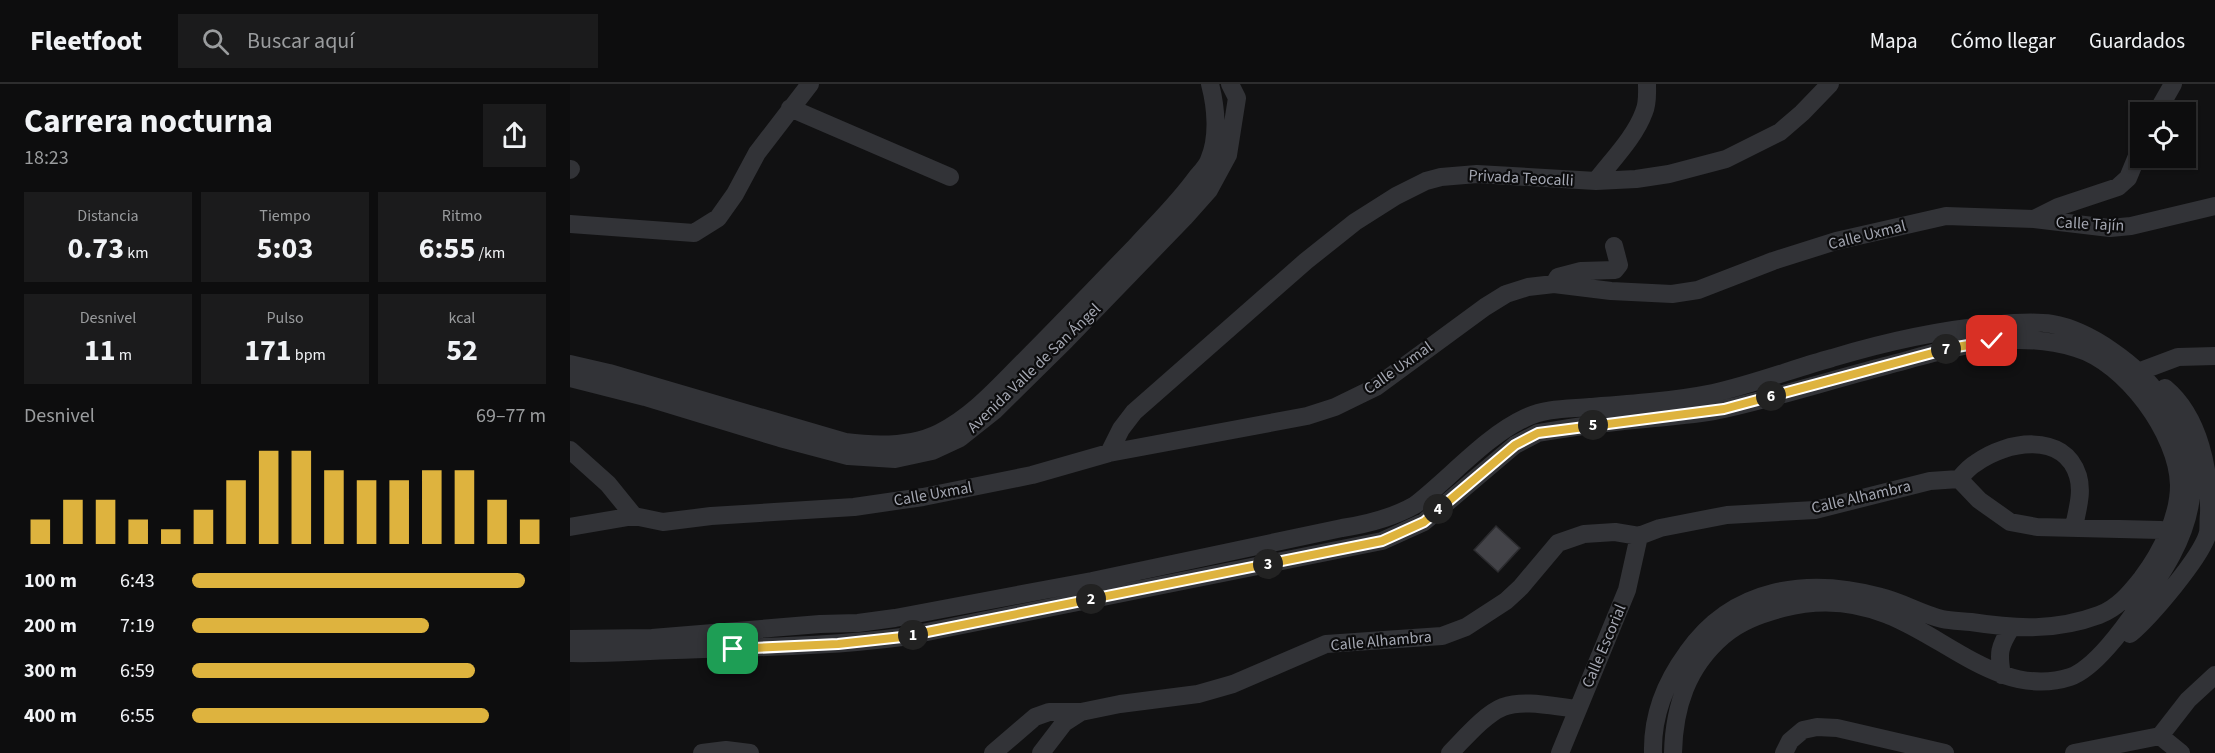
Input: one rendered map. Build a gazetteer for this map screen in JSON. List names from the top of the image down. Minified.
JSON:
{"streets":{"street":["Privada Teocalli","Calle Tajín","Calle Uxmal","Avenida Valle de San Ángel","Calle Alhambra","Calle Escorial"]},"crossings":[["Privada Teocalli","Calle Uxmal"],["Calle Tajín","Calle Uxmal"],["Calle Alhambra","Calle Escorial"]],"page":{"header":"Fleetfoot","search":"Buscar aquí","nav":["Mapa","Cómo llegar","Guardados"],"heading":["Carrera nocturna","18:23"],"stats":[["Distancia","0.73 km"],["Tiempo","5:03"],["Ritmo","6:55 /km"],["Desnivel","11 m"],["Pulso","171 bpm"],["kcal","52"]],"pins":["7","6","5","4","3","2","1"],"chart":["Desnivel","69–77 m"],"list":[{"name":"100 m","note":"6:43"},{"name":"200 m","note":"7:19"},{"name":"300 m","note":"6:59"},{"name":"400 m","note":"6:55"}]}}
